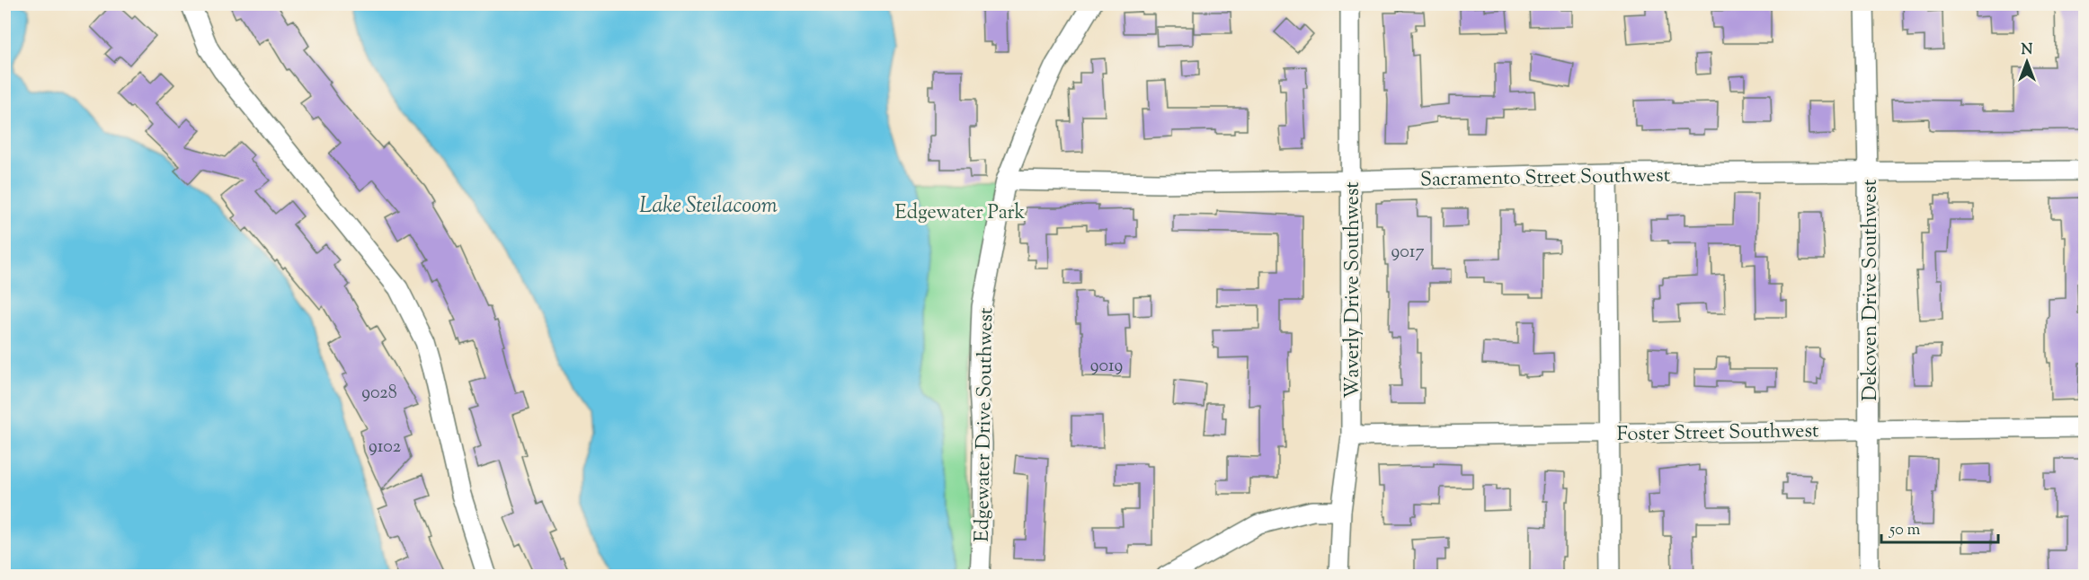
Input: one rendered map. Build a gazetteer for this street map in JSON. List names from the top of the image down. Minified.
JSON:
{"streets":{"street":["Sacramento Street Southwest","Waverly Drive Southwest","Dekoven Drive Southwest","Edgewater Drive Southwest","Foster Street Southwest"]},"crossings":[["Sacramento Street Southwest","Waverly Drive Southwest"],["Sacramento Street Southwest","Dekoven Drive Southwest"],["Sacramento Street Southwest","Edgewater Drive Southwest"],["Waverly Drive Southwest","Foster Street Southwest"],["Dekoven Drive Southwest","Foster Street Southwest"]],"water":["Lake Steilacoom"],"parks":["Edgewater Park"],"house_numbers":["9017","9019","9028","9102"],"scale_bar":"50 m","north":"top"}
